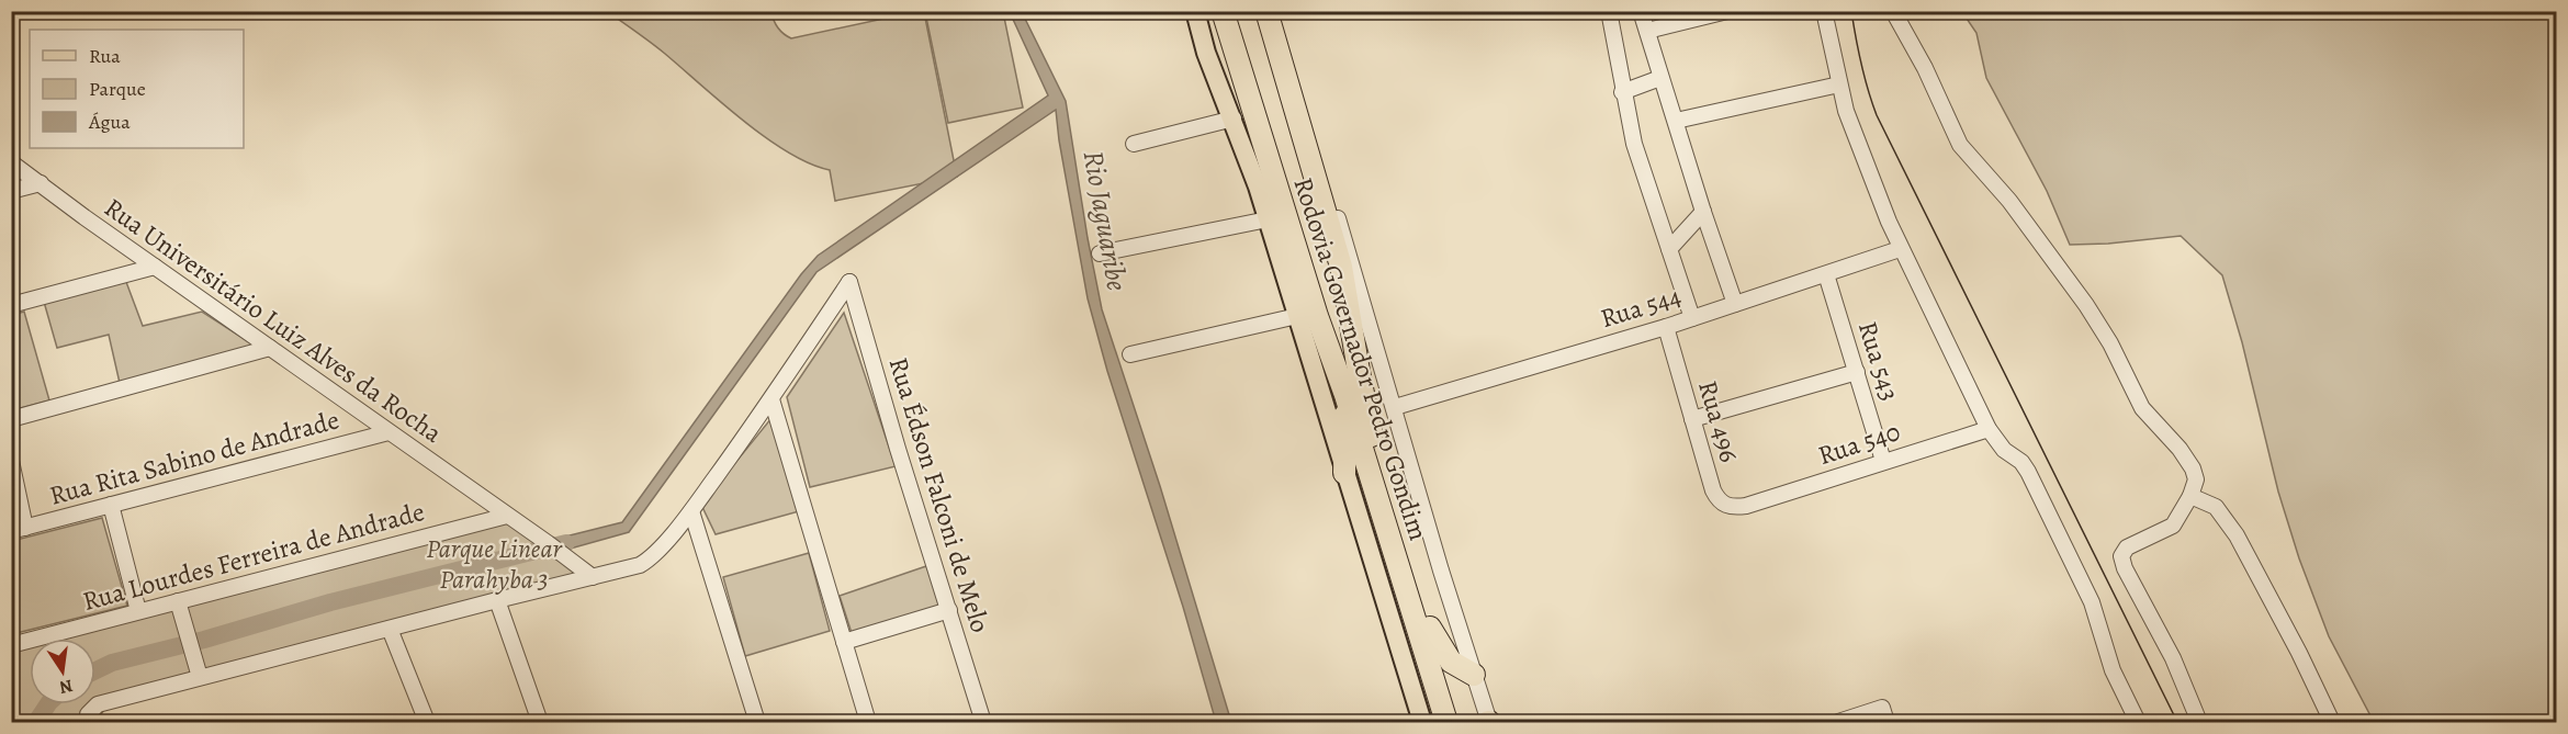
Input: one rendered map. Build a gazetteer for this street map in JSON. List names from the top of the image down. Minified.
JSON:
{"streets":{"highway":["Rodovia Governador Pedro Gondim"],"street":["Rua 544","Rua Universitário Luiz Alves da Rocha","Rua 543","Rua 496","Rua 540","Rua Rita Sabino de Andrade","Rua Édson Falconi de Melo","Rua Lourdes Ferreira de Andrade"]},"crossings":[["Rua 544","Rua 543"],["Rua 544","Rua 496"],["Rua Universitário Luiz Alves da Rocha","Rua Rita Sabino de Andrade"],["Rua Universitário Luiz Alves da Rocha","Rua Lourdes Ferreira de Andrade"],["Rua 543","Rua 540"],["Rua 496","Rua 540"]],"water":["Rio Jaguaribe"],"parks":["Parque Linear Parahyba 3"],"legend":["Rua","Parque","Água"],"north":"bottom"}
